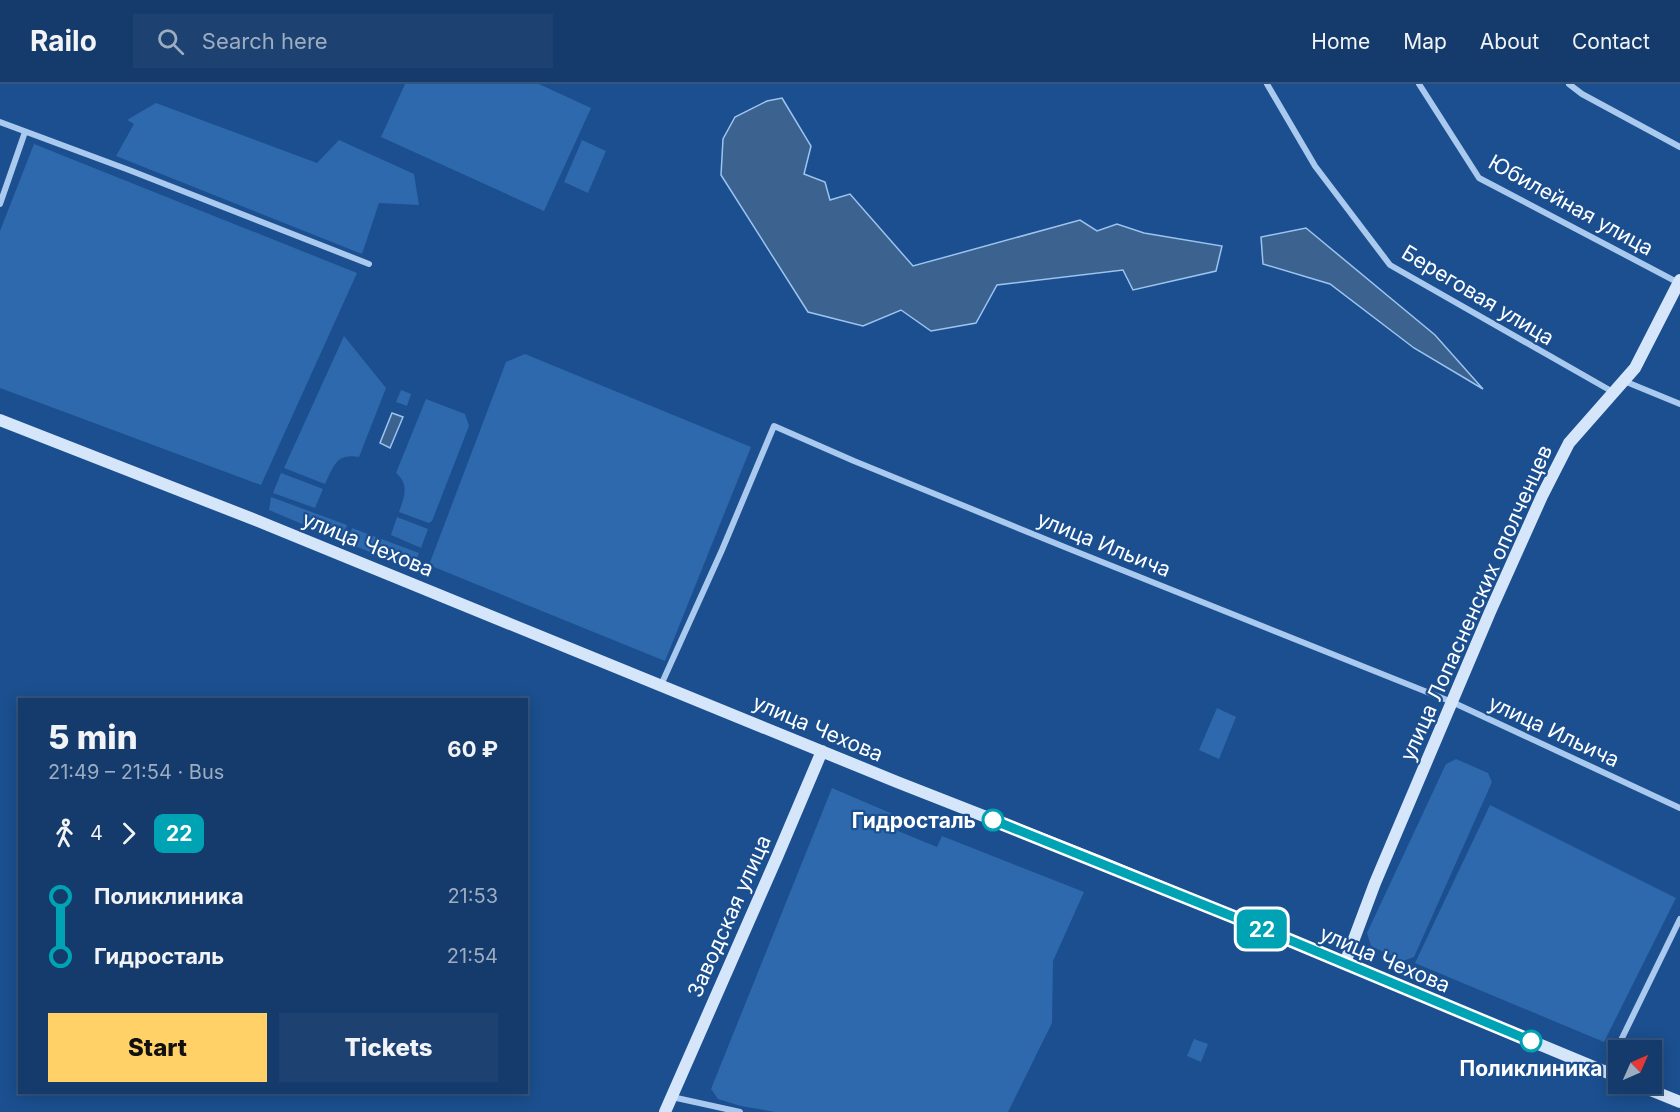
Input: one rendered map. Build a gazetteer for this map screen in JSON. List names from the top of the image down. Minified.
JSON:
{"streets":{"street":["Юбилейная улица","Береговая улица","улица Чехова","улица Ильича","улица Лопасненских ополченцев","Заводская улица"]},"crossings":[["Юбилейная улица","улица Лопасненских ополченцев"],["Береговая улица","улица Лопасненских ополченцев"],["улица Чехова","улица Ильича"],["улица Чехова","улица Лопасненских ополченцев"],["улица Чехова","Заводская улица"],["улица Ильича","улица Лопасненских ополченцев"]],"places":["Гидросталь","Поликлиника"],"lines":["bus line 22"],"north":"top right","page":{"header":"Railo","search":"Search here","nav":["Home","Map","About","Contact"],"on_map":"22","heading":["5 min","21:49 – 21:54 · Bus","60 ₽"],"legs":["4","22"],"list":[{"name":"Поликлиника","value":"21:53"},{"name":"Гидросталь","value":"21:54"}],"buttons":["Start","Tickets"]}}
